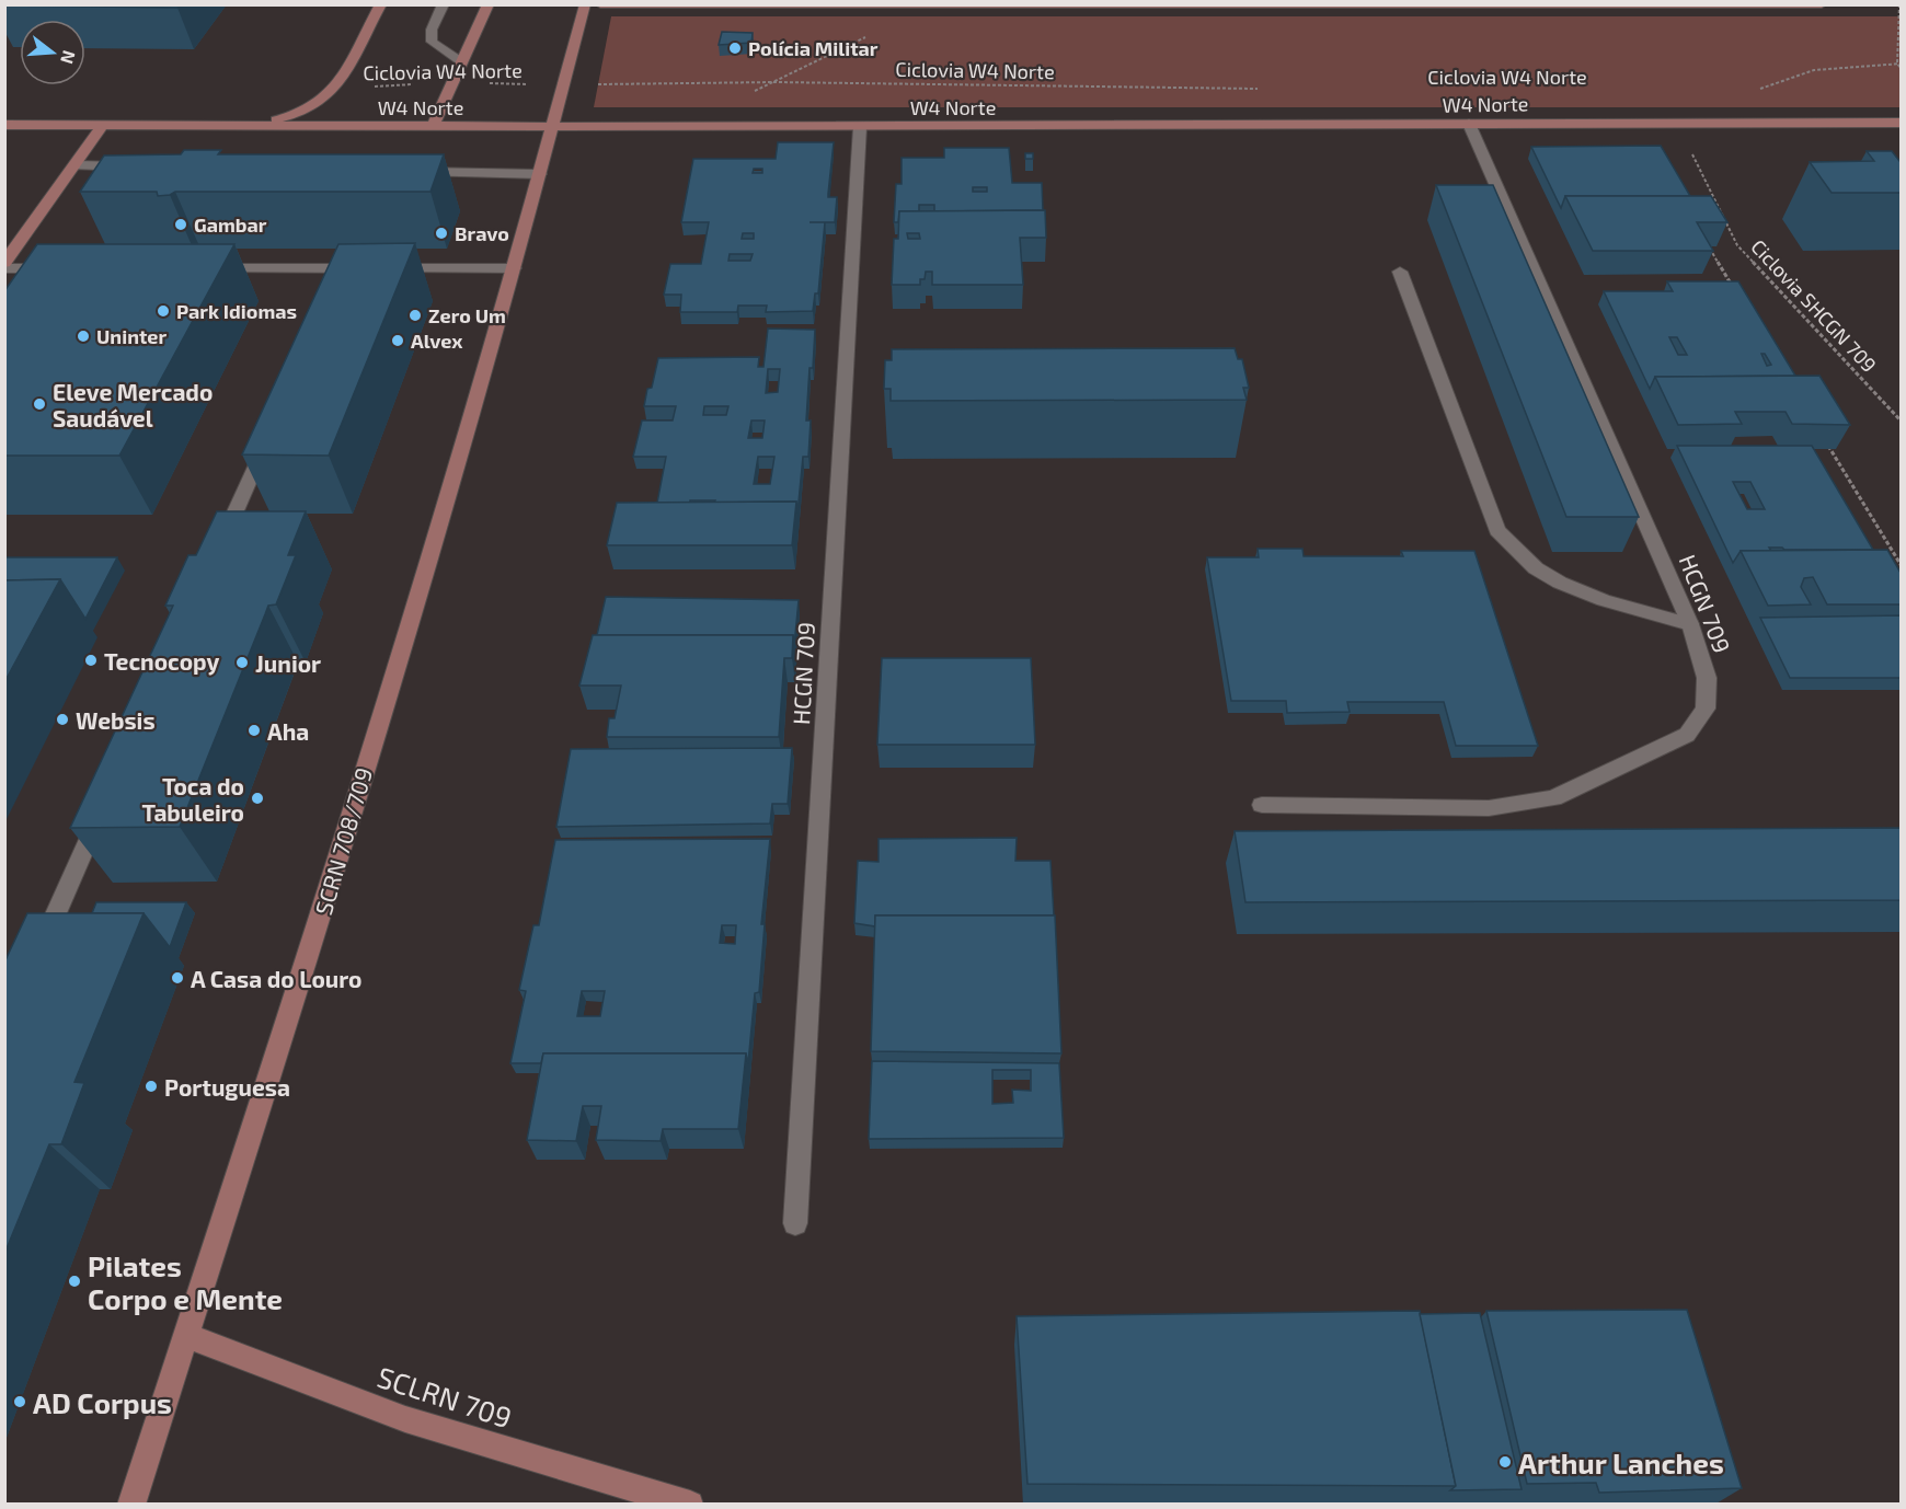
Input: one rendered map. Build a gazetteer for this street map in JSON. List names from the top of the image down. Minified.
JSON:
{"streets":{"main road":["W4 Norte","SCRN 708/709","SCLRN 709"],"street":["HCGN 709"],"path":["Ciclovia W4 Norte","Ciclovia SHCGN 709"]},"crossings":[["Ciclovia W4 Norte","SCRN 708/709"],["W4 Norte","Ciclovia SHCGN 709"],["W4 Norte","HCGN 709"],["W4 Norte","SCRN 708/709"],["SCRN 708/709","SCLRN 709"]],"places":["Polícia Militar","Gambar","Bravo","Park Idiomas","Zero Um","Uninter","Alvex","Eleve Mercado Saudável","Tecnocopy","Junior","Websis","Aha","Toca do Tabuleiro","A Casa do Louro","Portuguesa","Pilates Corpo e Mente","AD Corpus","Arthur Lanches"],"north":"right"}
